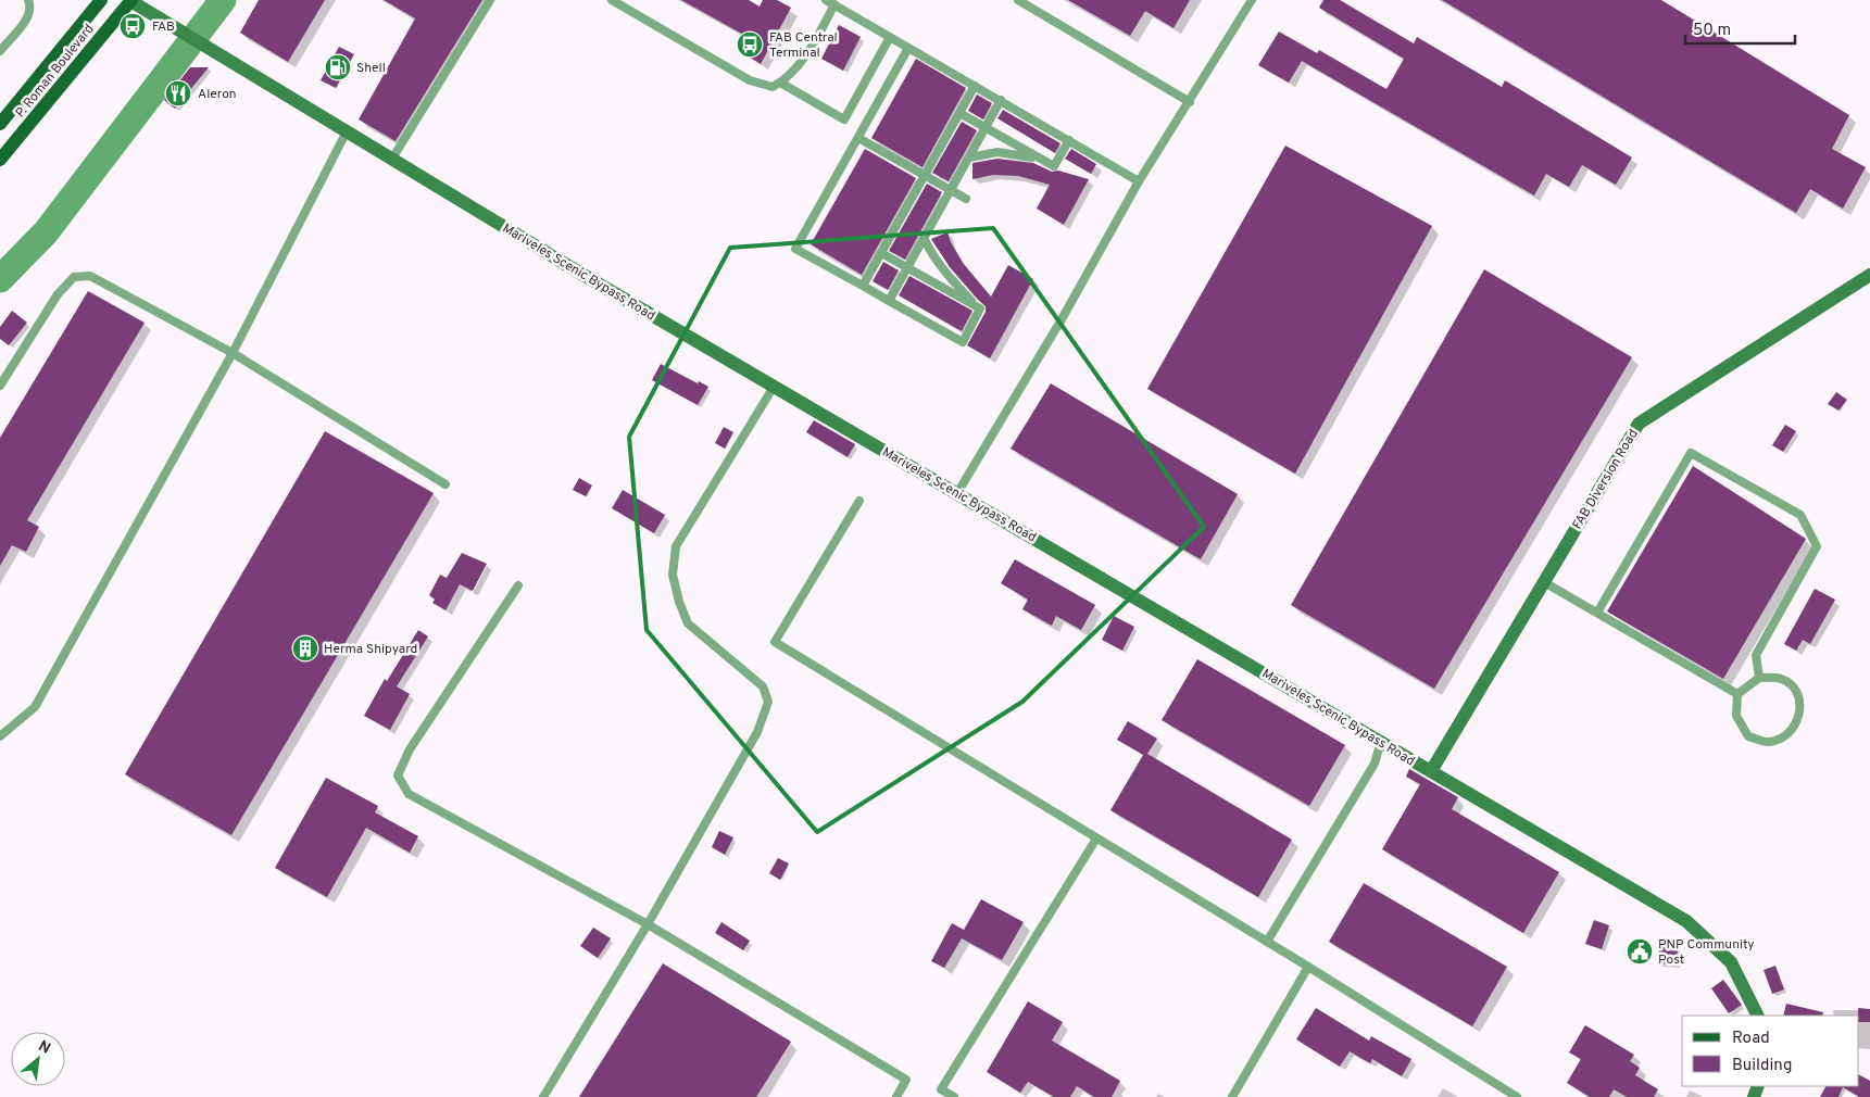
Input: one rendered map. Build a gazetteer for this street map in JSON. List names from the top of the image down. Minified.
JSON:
{"streets":{"main road":["P. Roman Boulevard","Mariveles Scenic Bypass Road","FAB Diversion Road"]},"crossings":[["P. Roman Boulevard","Mariveles Scenic Bypass Road"],["Mariveles Scenic Bypass Road","FAB Diversion Road"]],"places":{"bus stop":["FAB","FAB Central Terminal"],"fuel station":["Shell"],"restaurant":["Aleron"],"building":["Herma Shipyard"],"public building":["PNP Community Post"]},"legend":["Road","Building"],"scale_bar":"50 m","north":"top right"}
